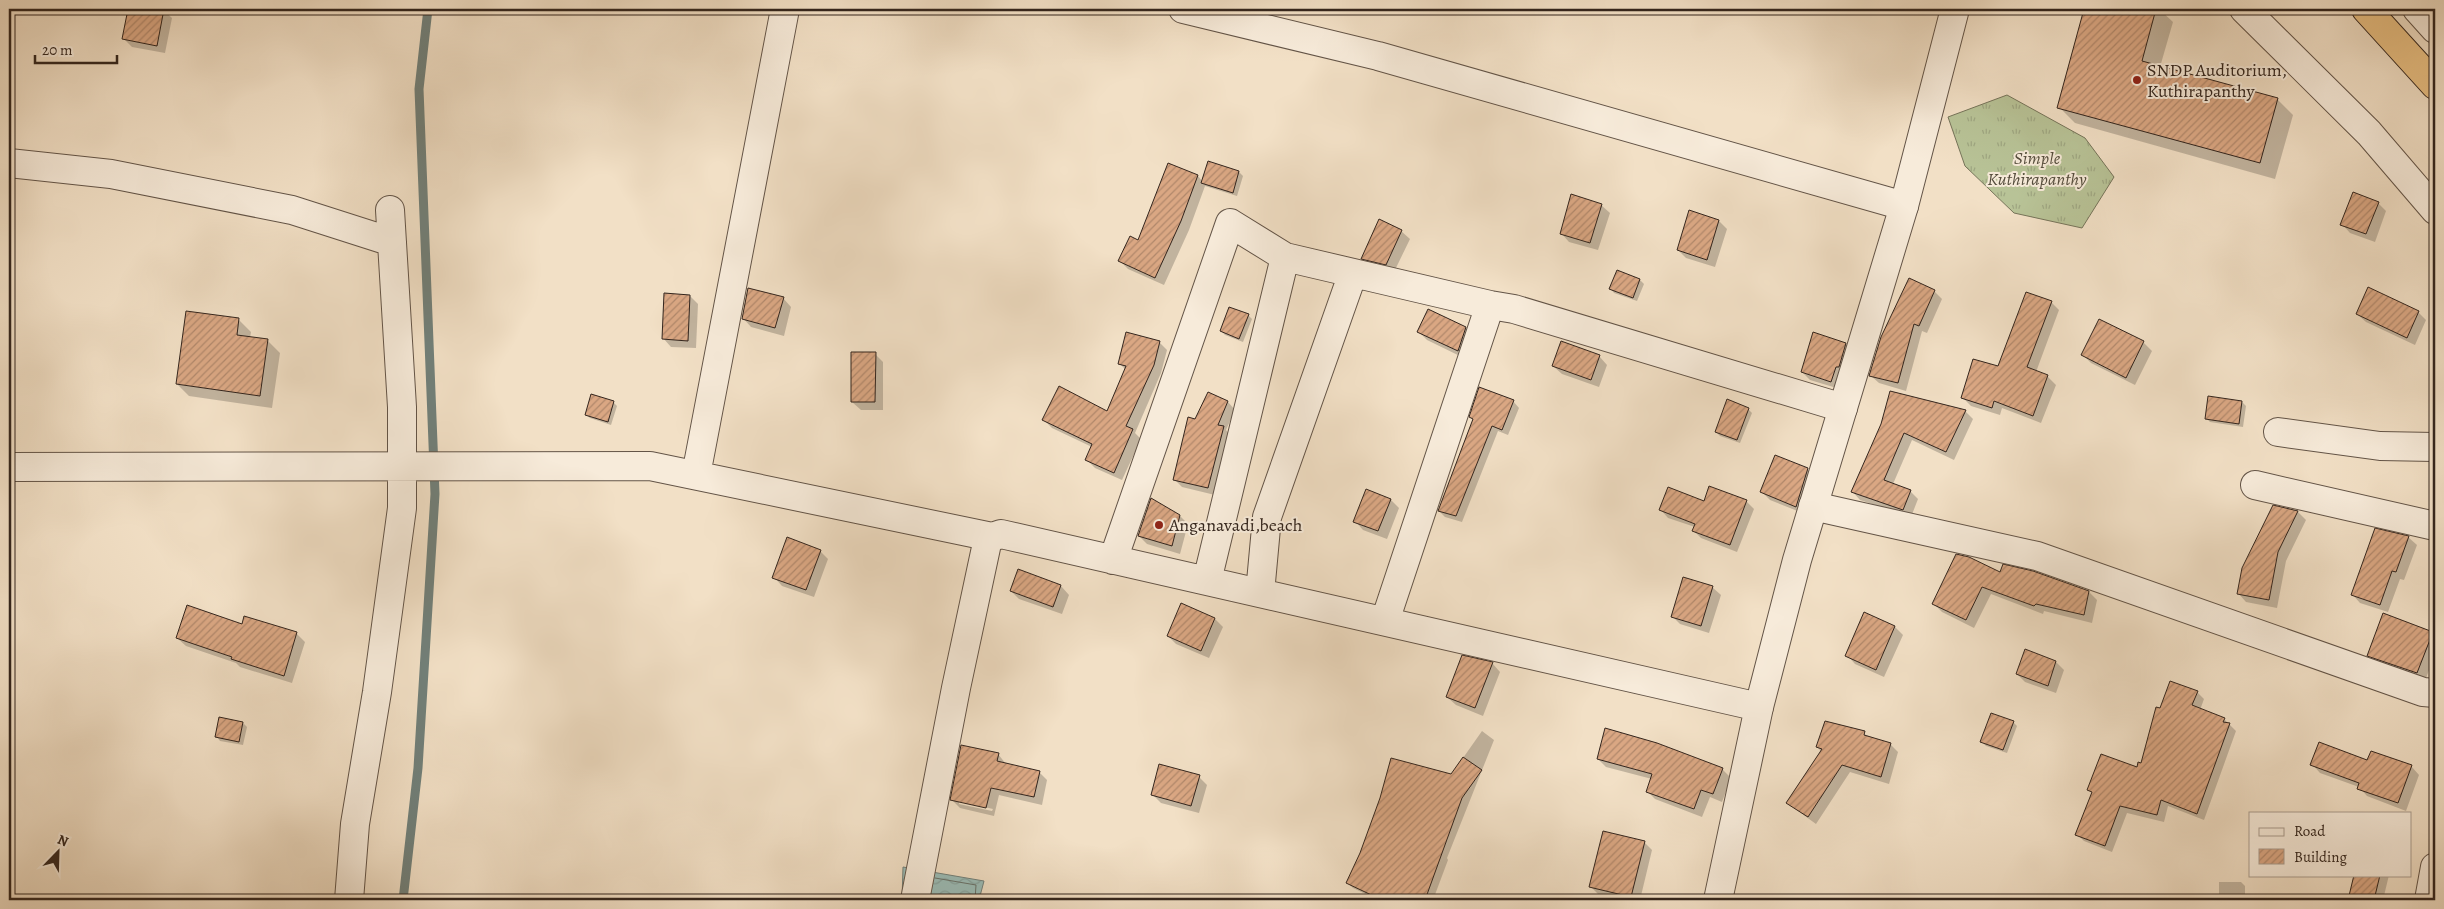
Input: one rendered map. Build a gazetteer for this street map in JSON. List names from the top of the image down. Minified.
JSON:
{"parks":["Simple Kuthirapanthy"],"places":["SNDP Auditorium, Kuthirapanthy","Anganavadi,beach"],"legend":["Road","Building"],"scale_bar":"20 m","north":"top right"}
